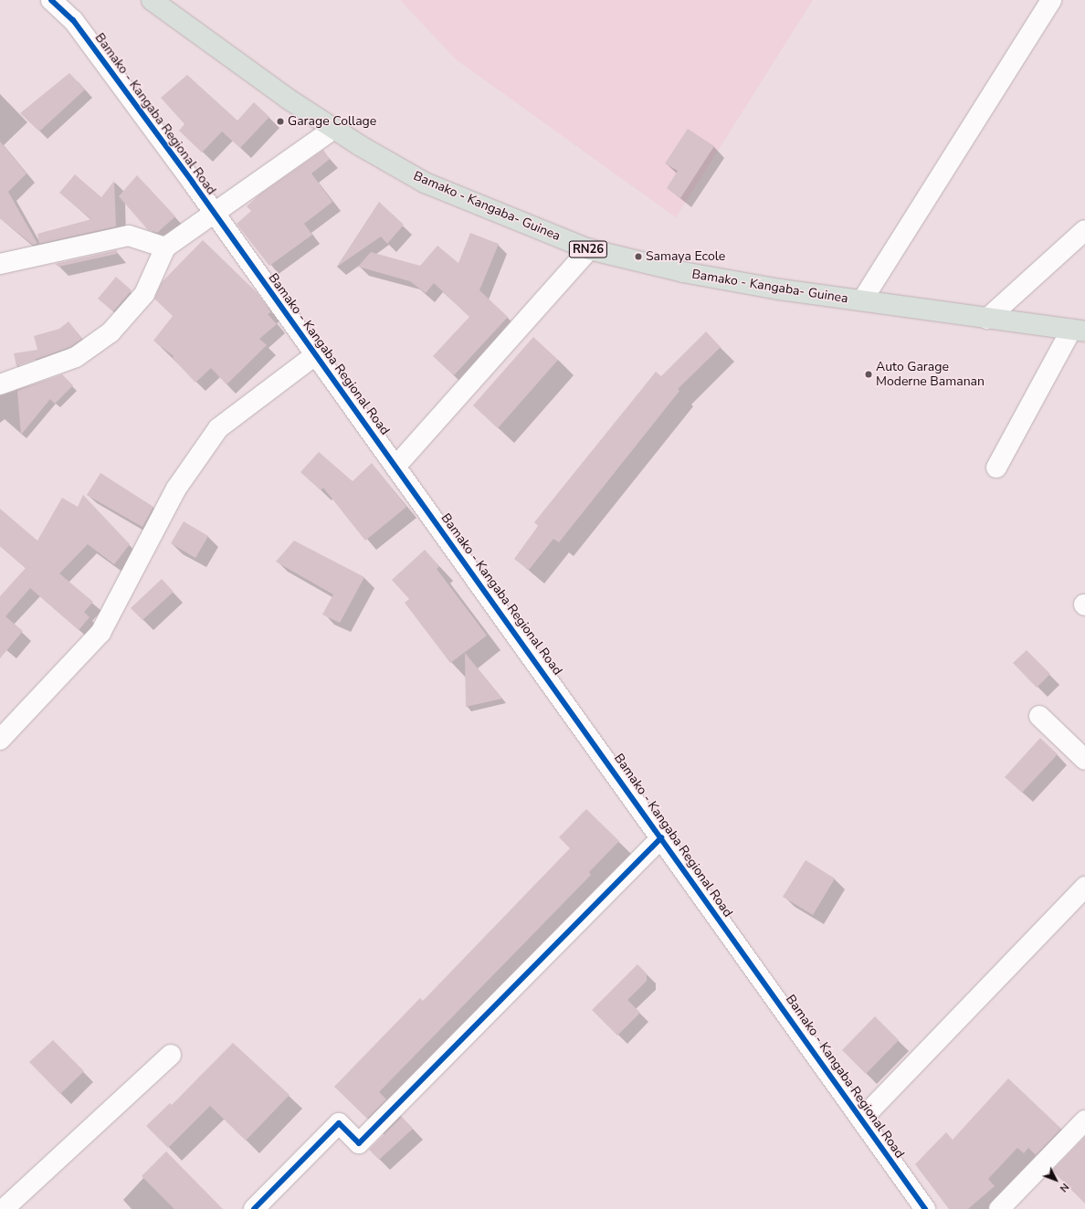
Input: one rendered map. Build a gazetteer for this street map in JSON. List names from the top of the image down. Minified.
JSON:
{"streets":{"main road":["Bamako - Kangaba- Guinea","RN26"],"street":["Bamako - Kangaba Regional Road"]},"places":["Garage Collage","Samaya Ecole","Auto Garage Moderne Bamanan"],"north":"bottom right"}
